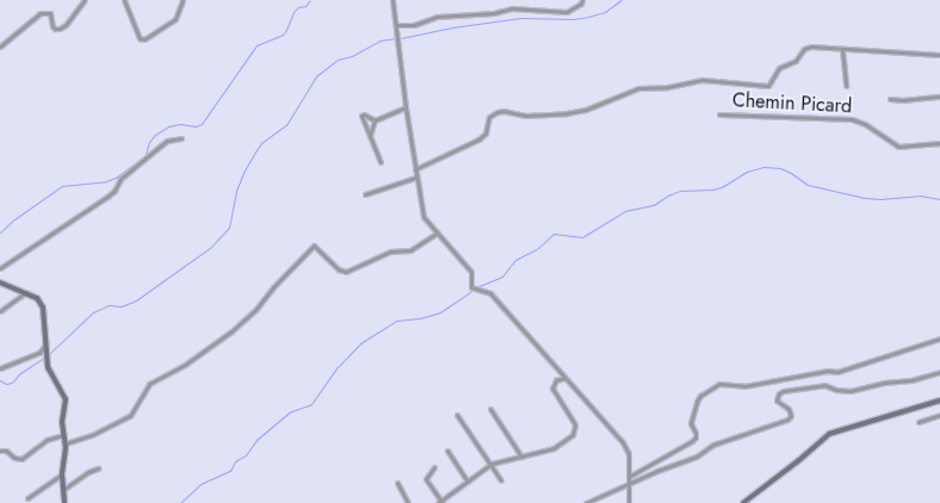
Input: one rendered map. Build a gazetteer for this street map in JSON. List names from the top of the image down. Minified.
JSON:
{"streets":{"street":["Chemin Picard"]}}
